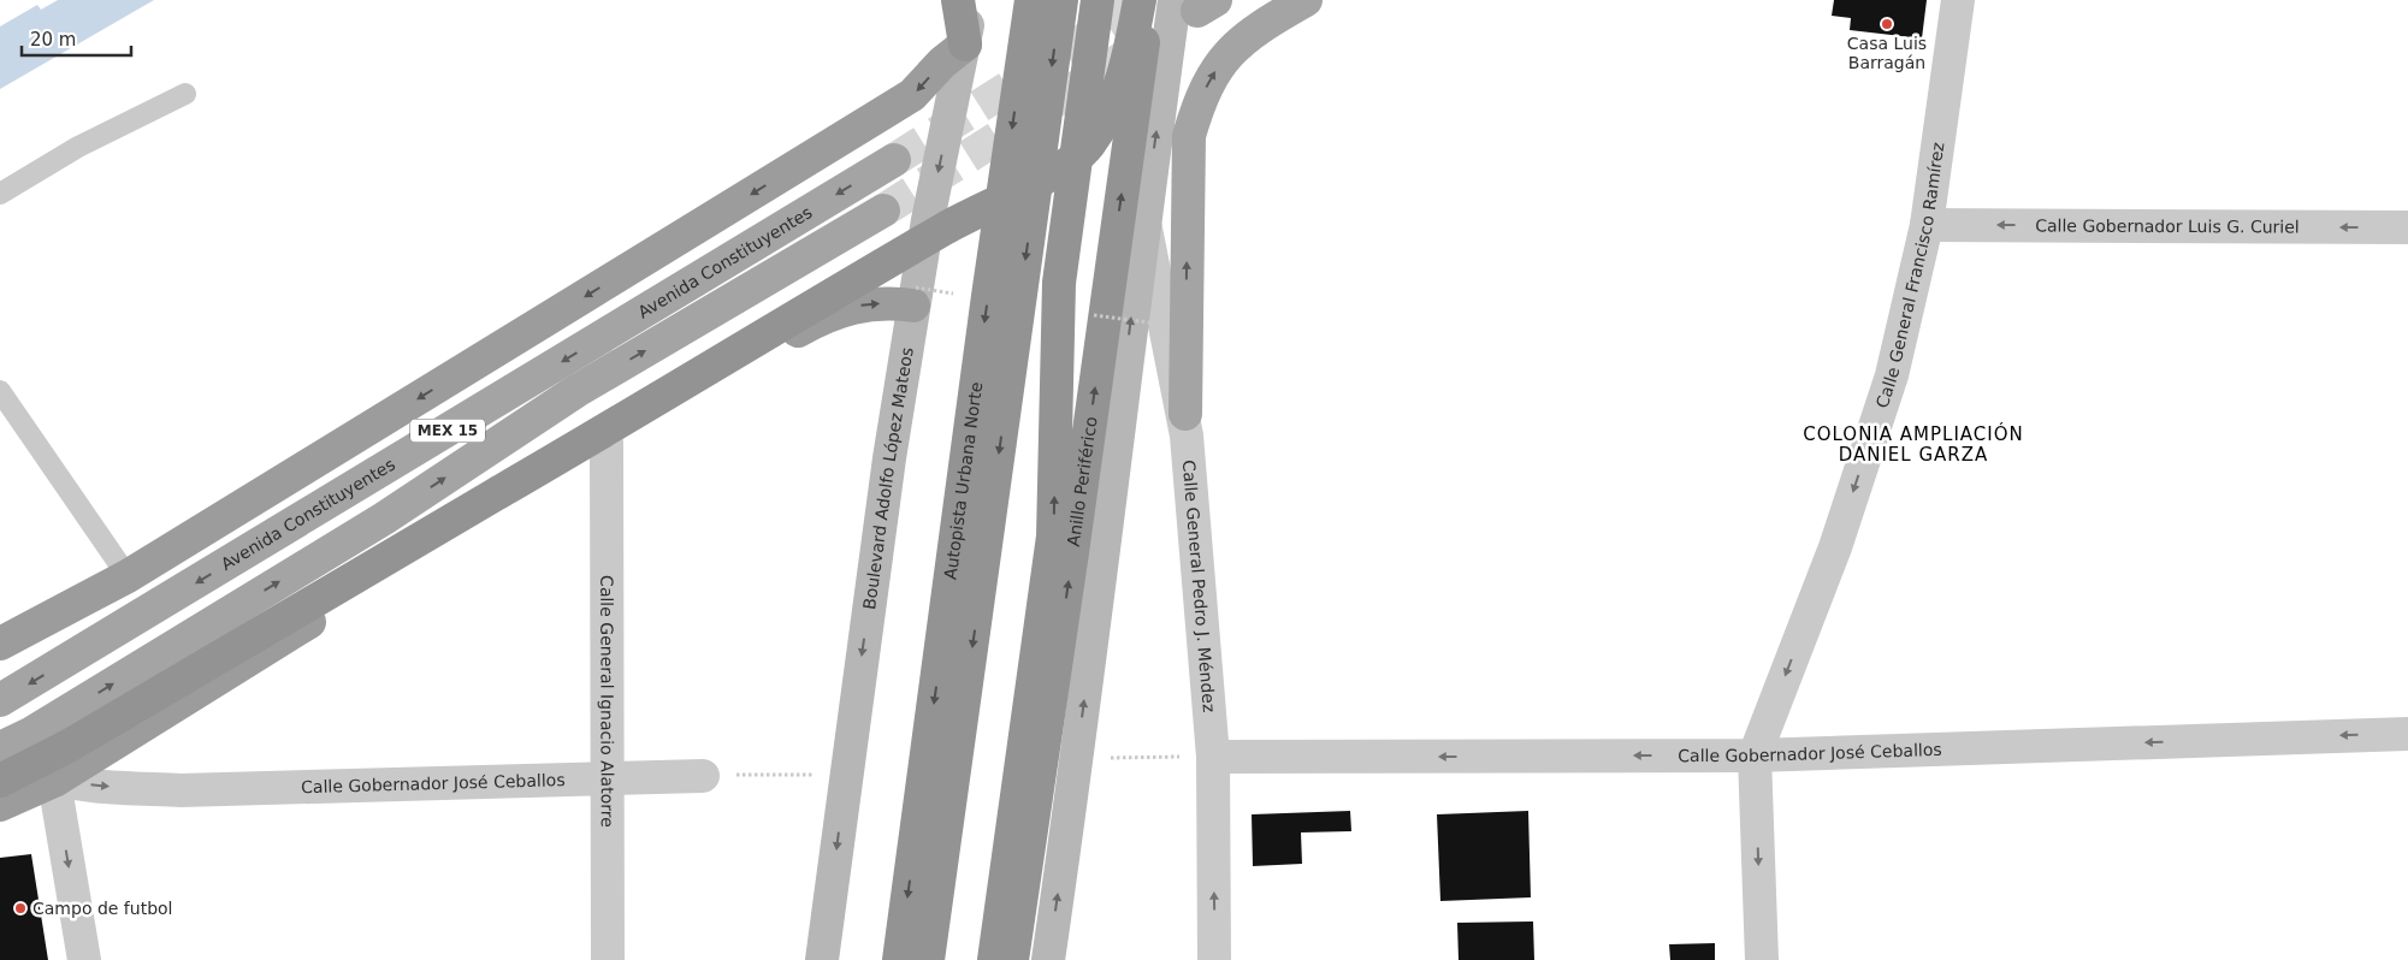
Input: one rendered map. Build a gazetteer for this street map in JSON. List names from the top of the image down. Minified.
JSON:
{"streets":{"highway":["Autopista Urbana Norte","Anillo Periférico"],"main road":["Avenida Constituyentes","MEX 15","Boulevard Adolfo López Mateos"],"street":["Calle Gobernador Luis G. Curiel","Calle General Francisco Ramírez","Calle General Pedro J. Méndez","Calle General Ignacio Alatorre","Calle Gobernador José Ceballos"]},"crossings":[["Calle Gobernador Luis G. Curiel","Calle General Francisco Ramírez"],["Avenida Constituyentes","Calle Gobernador José Ceballos"],["Calle General Francisco Ramírez","Calle Gobernador José Ceballos"],["Calle General Pedro J. Méndez","Calle Gobernador José Ceballos"],["Calle General Ignacio Alatorre","Calle Gobernador José Ceballos"]],"one_way":["Calle Gobernador Luis G. Curiel","Calle General Francisco Ramírez"],"districts":["COLONIA AMPLIACIÓN DANIEL GARZA"],"places":["Casa Luis Barragán","Campo de futbol"],"scale_bar":"20 m"}
